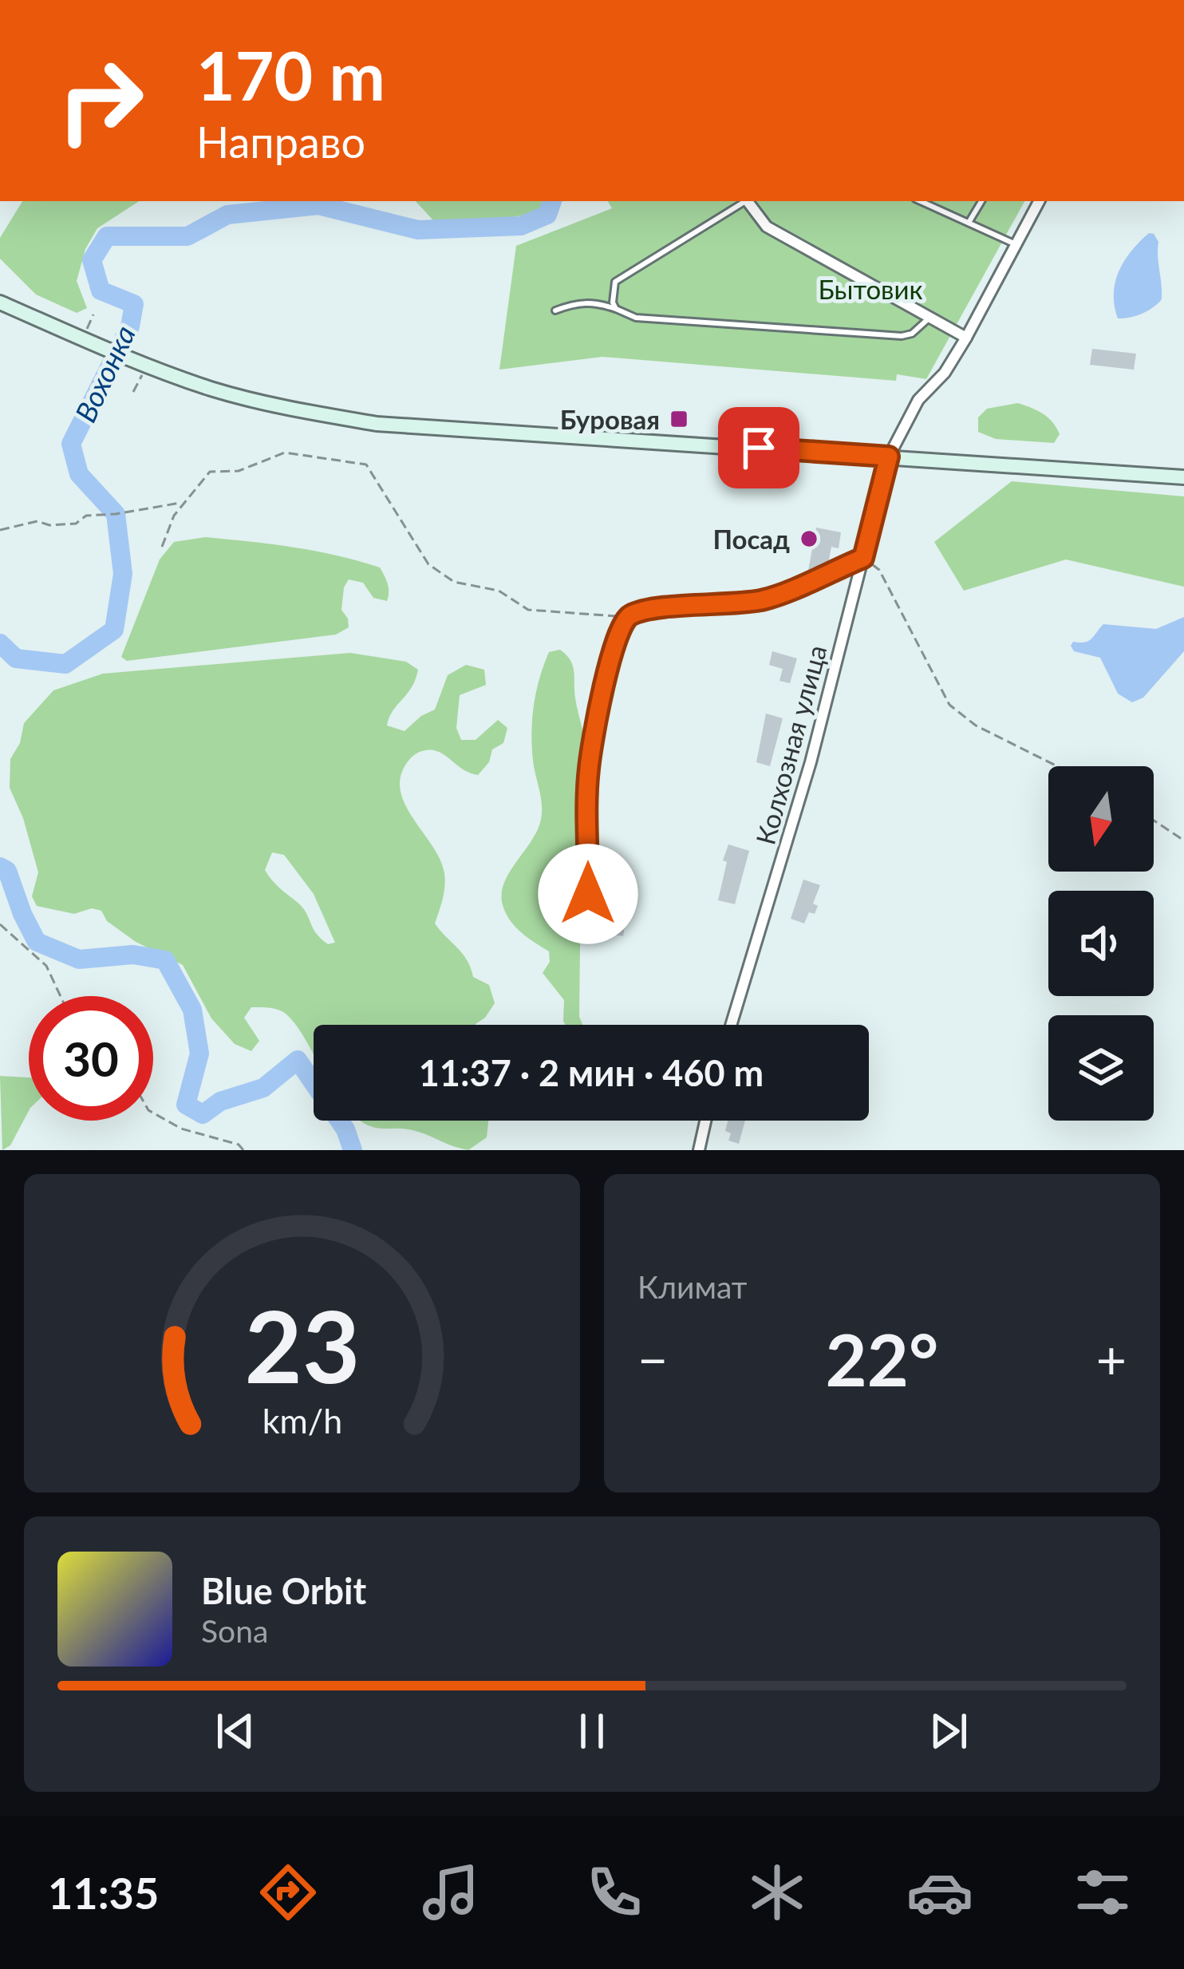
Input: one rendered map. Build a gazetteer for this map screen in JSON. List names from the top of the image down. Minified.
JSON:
{"streets":{"street":["Колхозная улица"]},"water":["Вохонка"],"parks":["Бытовик"],"places":{"transit":["Буровая"],"other":["Посад"]},"north":"bottom","page":{"turn":["170 m","Направо"],"limit":"30","trip":"11:37 · 2 мин · 460 m","tile":"Климат","heat":["−","22°","+"],"song":["Blue Orbit","Sona"],"tabs":"11:35","gauge":["23","km/h"]}}
